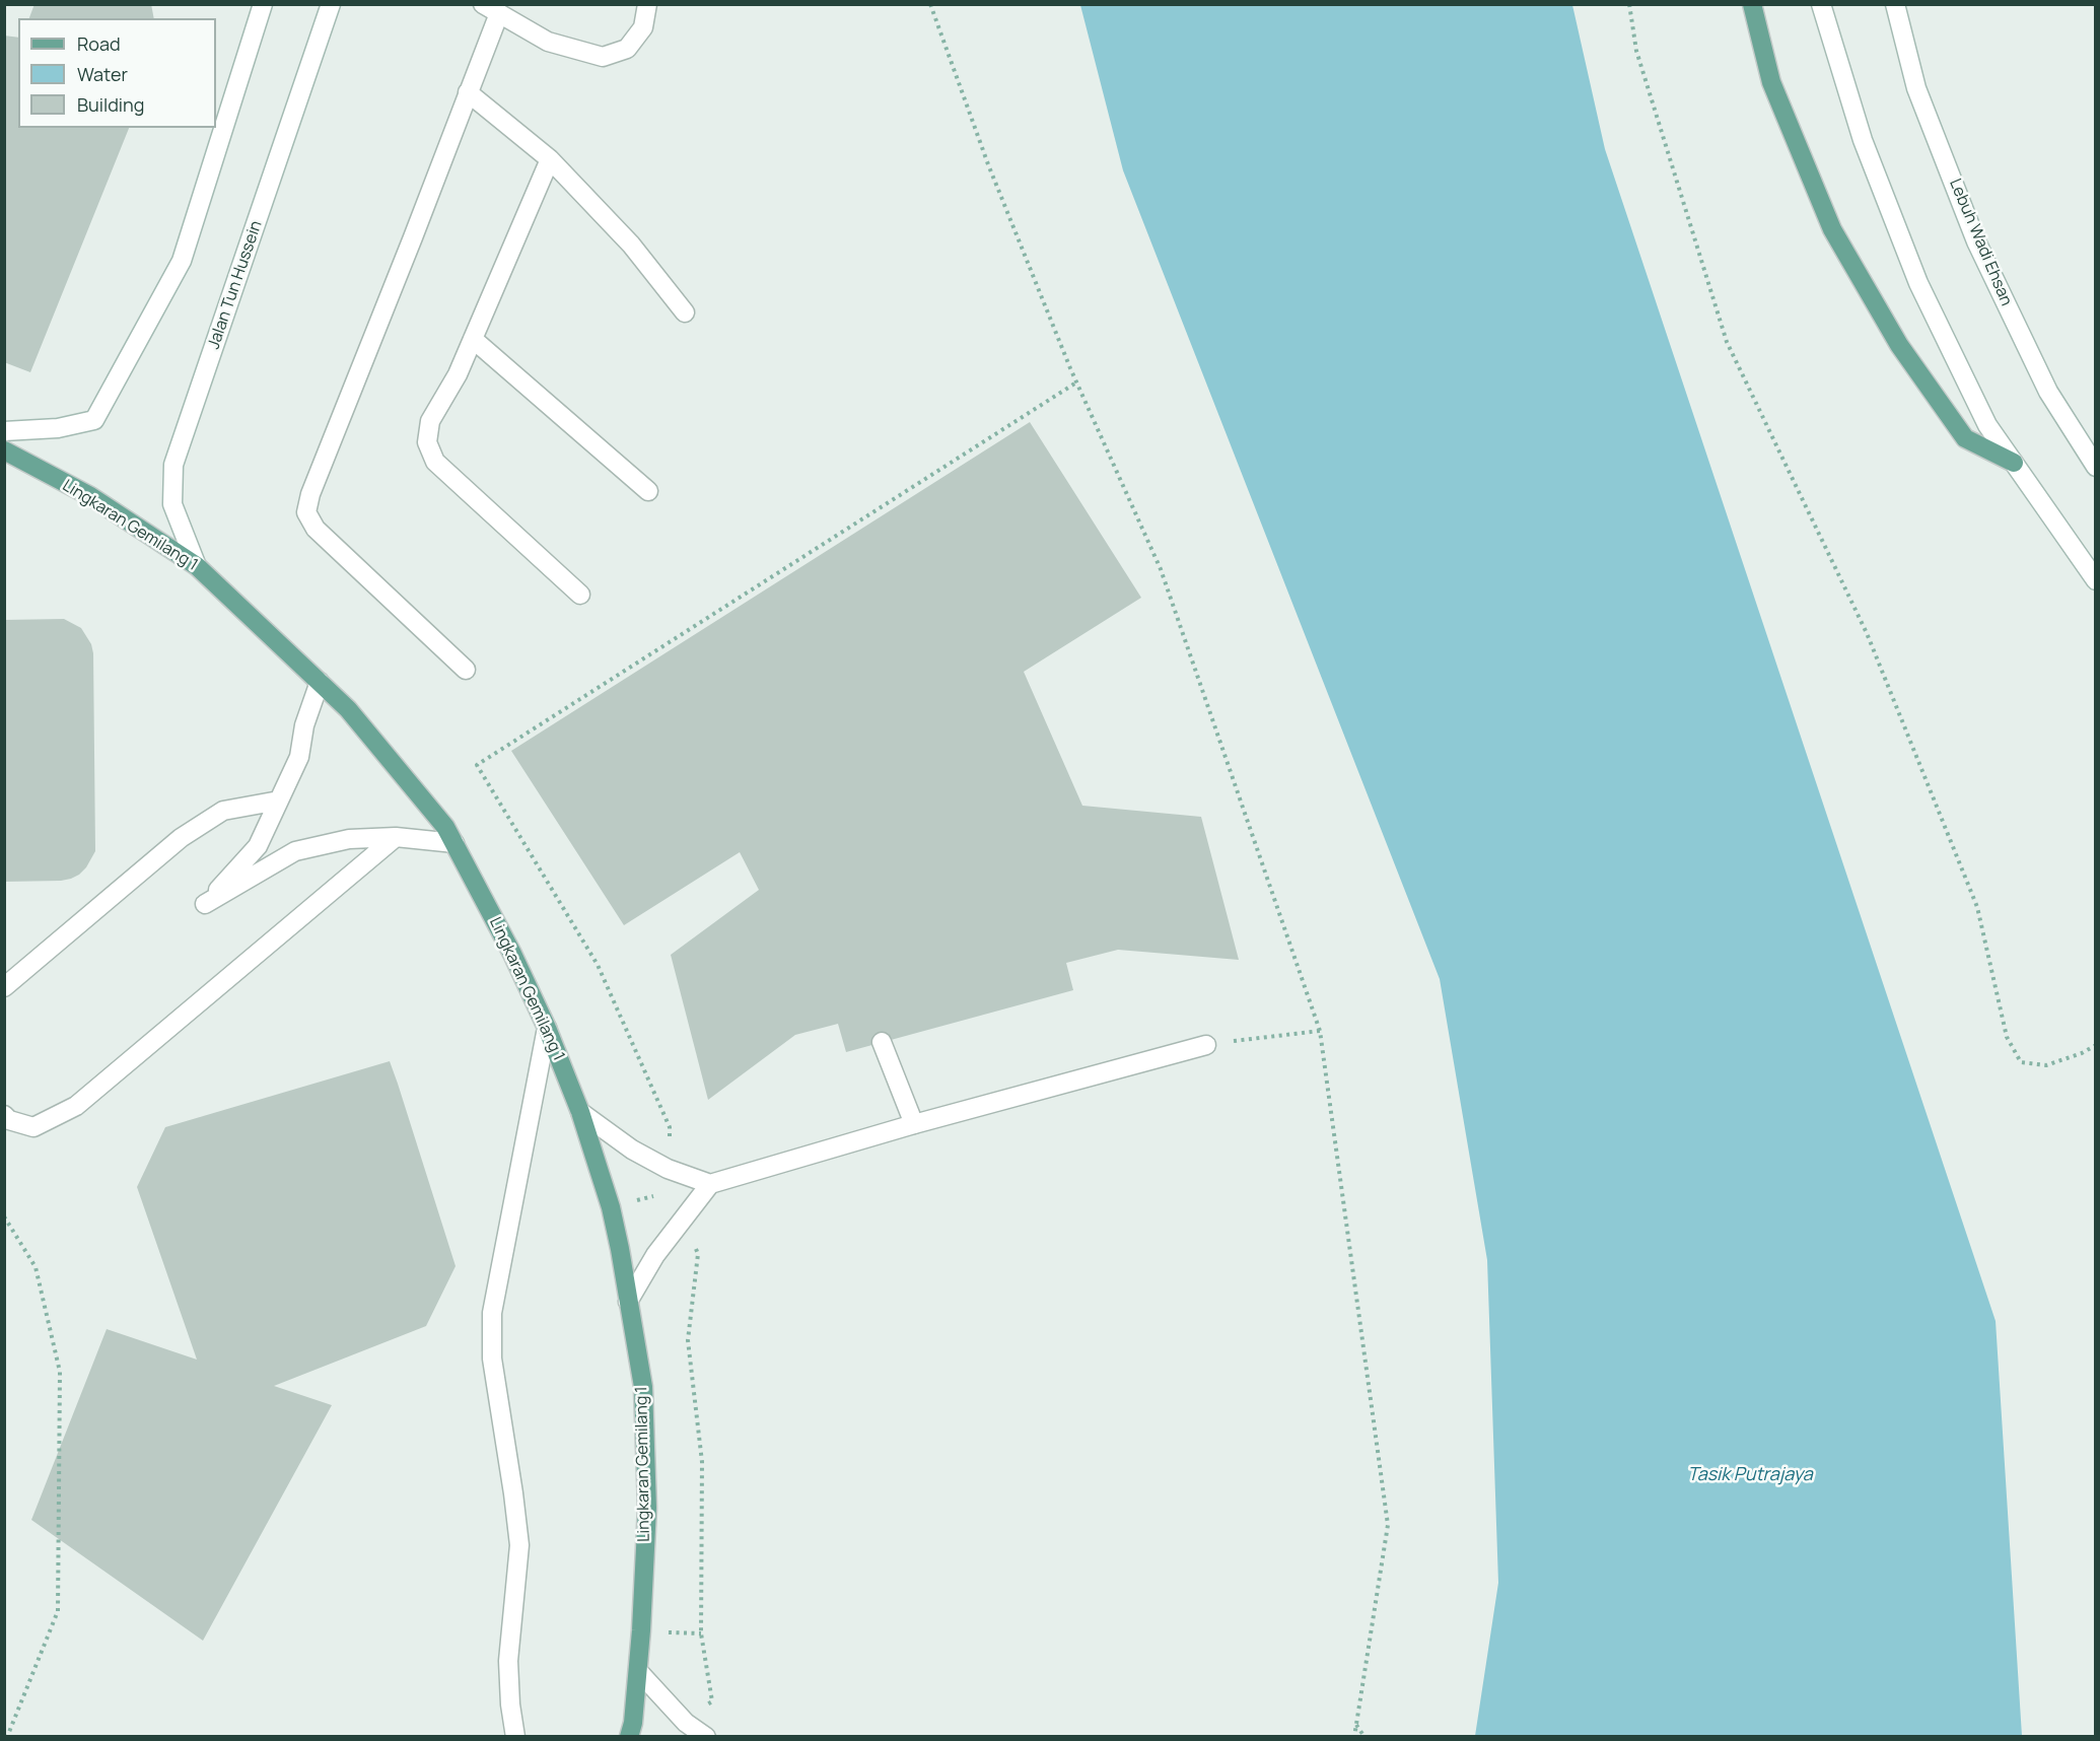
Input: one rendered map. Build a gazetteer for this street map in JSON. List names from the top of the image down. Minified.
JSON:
{"streets":{"main road":["Lebuh Wadi Ehsan","Jalan Tun Hussein","Lingkaran Gemilang 1"]},"crossings":[["Jalan Tun Hussein","Lingkaran Gemilang 1"]],"water":["Tasik Putrajaya"],"legend":["Road","Water","Building"]}
